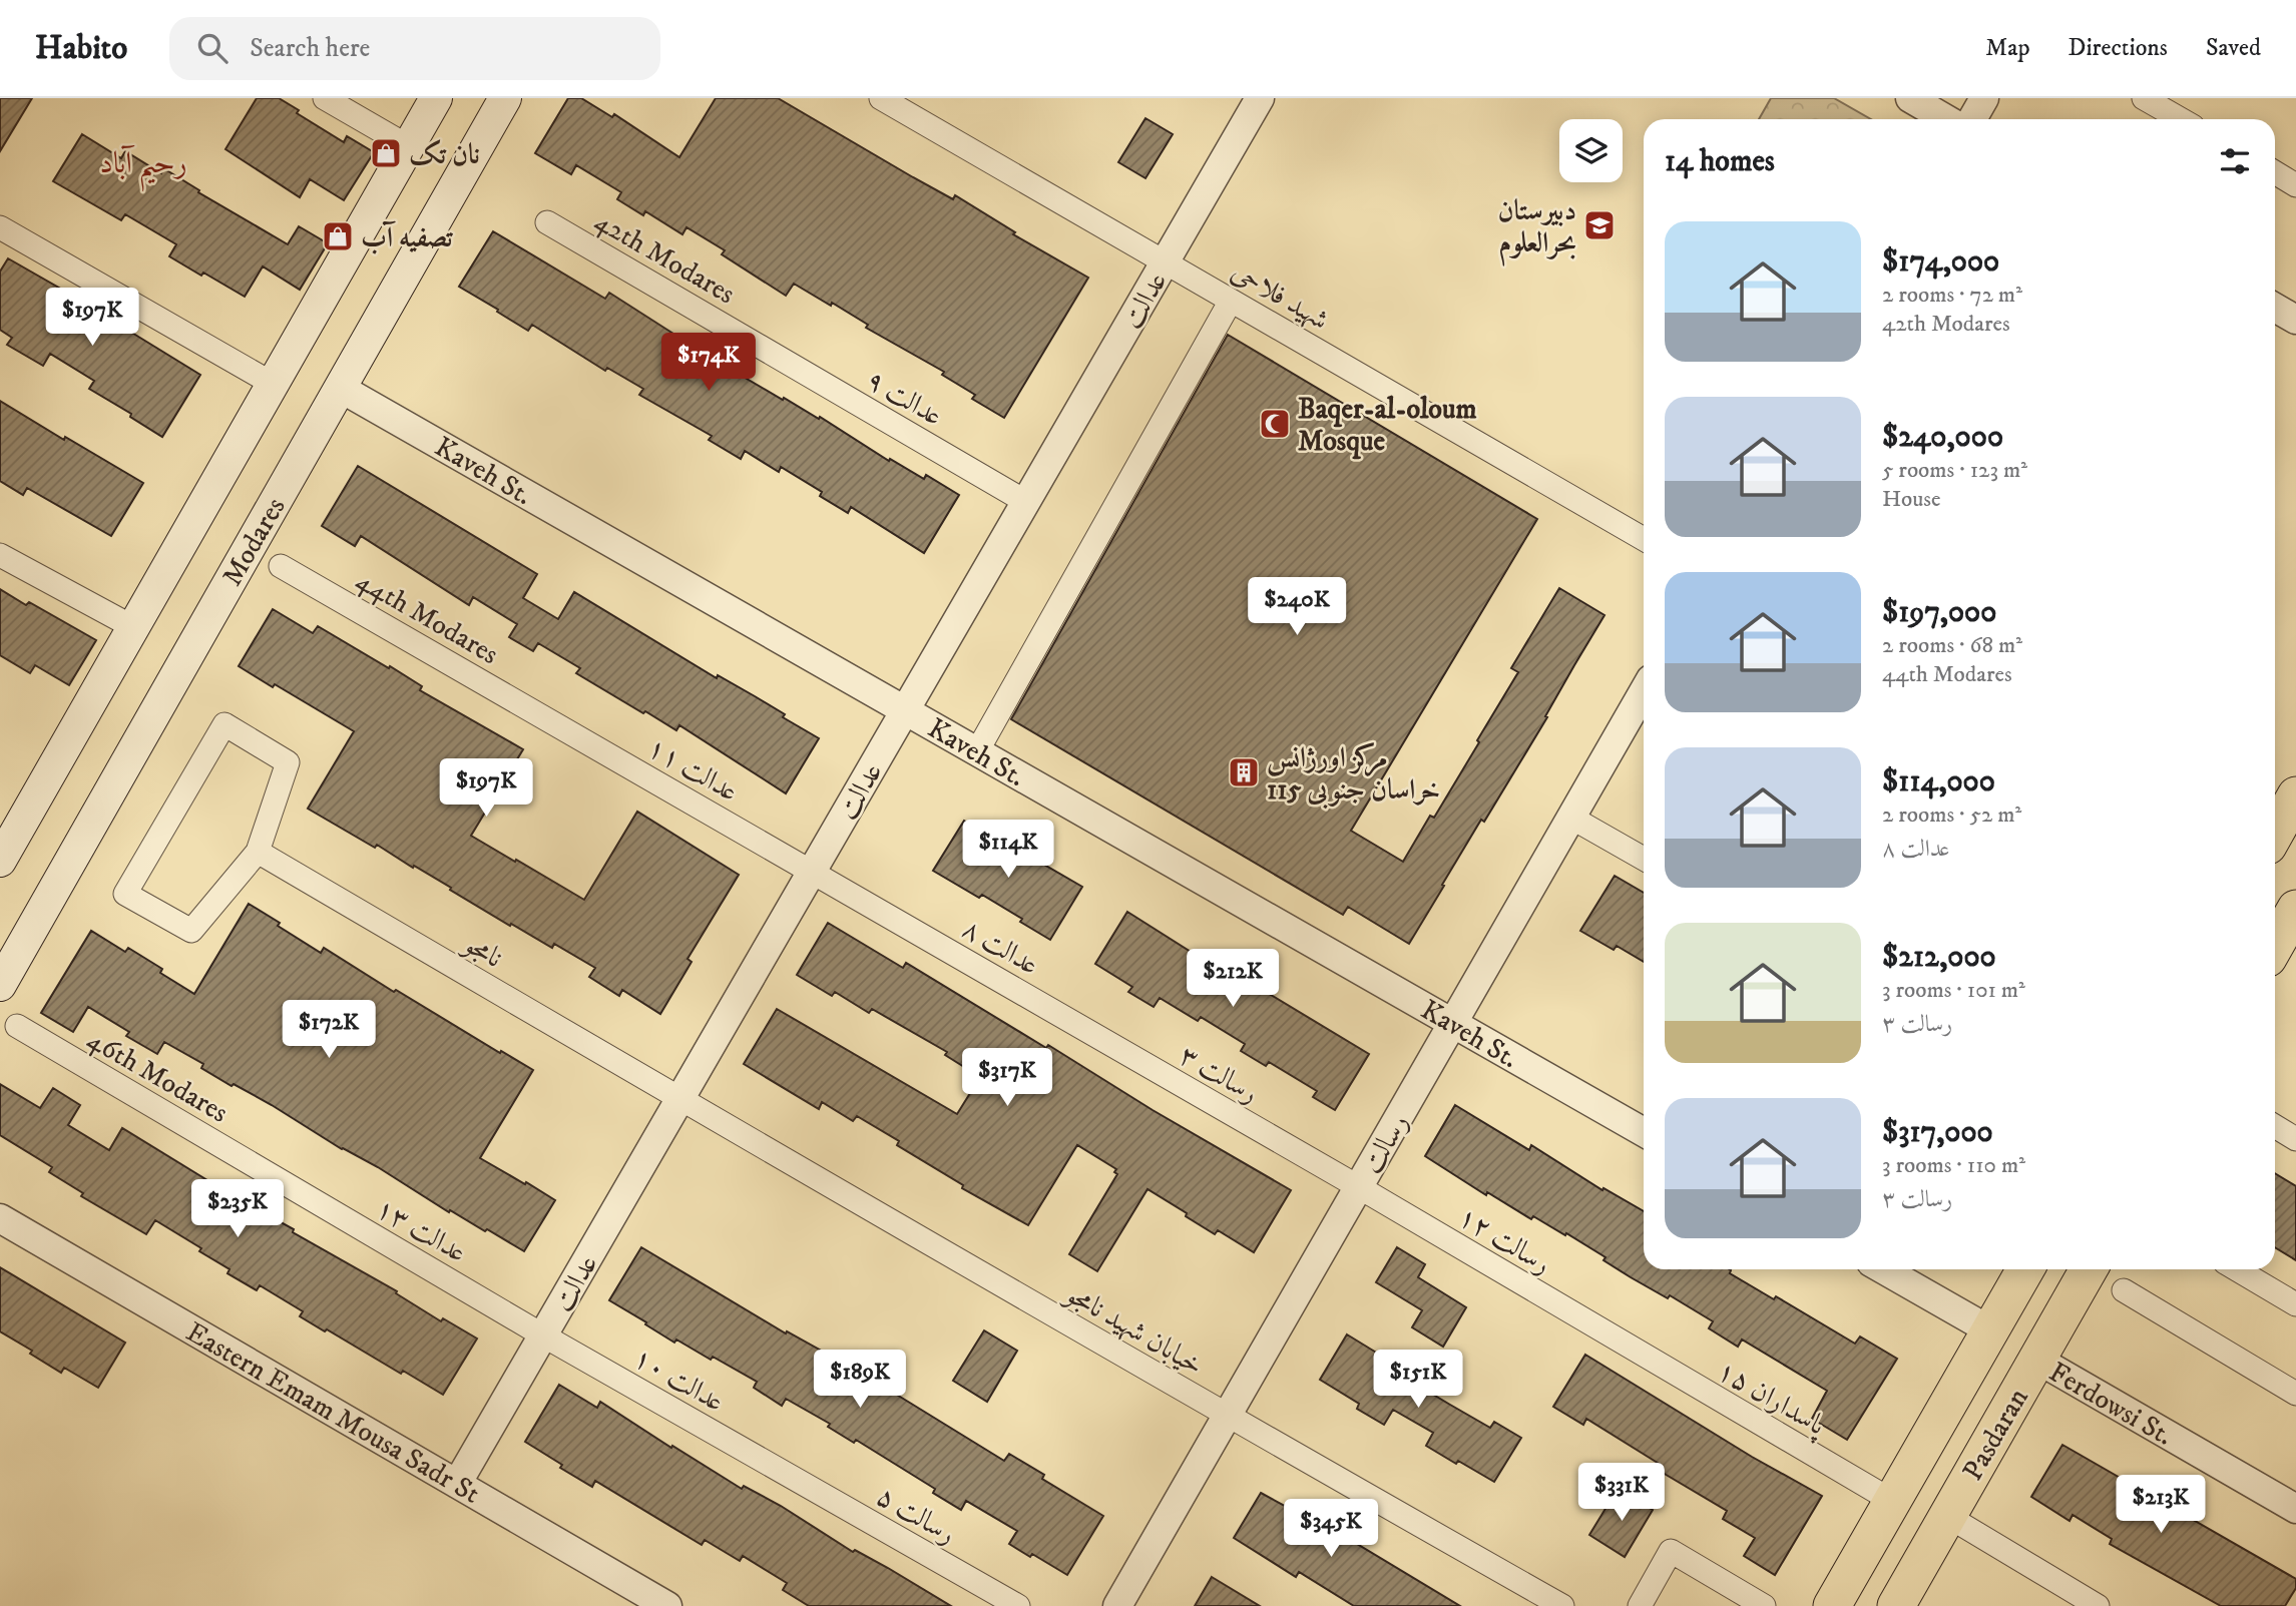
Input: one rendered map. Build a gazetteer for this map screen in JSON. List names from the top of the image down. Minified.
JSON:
{"streets":{"main road":["Modares","Pasdaran"],"street":["42th Modares","شهید فلاحی","عدالت","عدالت ۹","Kaveh St.","44th Modares","عدالت ۱۱","عدالت ۸","نامجو","رسالت ۳","46th Modares","رسالت","عدالت ۱۳","رسالت ۱۲","خیابان شهید نامجو","عدالت ۱۰","پاسداران ۱۵","Ferdowsi St.","Eastern Emam Mousa Sadr St","رسالت ۵"]},"crossings":[["42th Modares","عدالت ۹"],["شهید فلاحی","عدالت"],["عدالت","عدالت ۹"],["عدالت","Kaveh St."],["عدالت","عدالت ۱۱"],["عدالت","عدالت ۸"],["عدالت","نامجو"],["عدالت","عدالت ۱۳"],["عدالت","خیابان شهید نامجو"],["عدالت","عدالت ۱۰"],["عدالت","Eastern Emam Mousa Sadr St"],["Kaveh St.","Modares"],["Kaveh St.","رسالت"],["44th Modares","عدالت ۱۱"],["عدالت ۱۱","عدالت ۸"],["عدالت ۸","رسالت ۳"],["نامجو","خیابان شهید نامجو"],["رسالت ۳","رسالت"],["رسالت ۳","رسالت ۱۲"],["46th Modares","عدالت ۱۳"],["رسالت","رسالت ۱۲"],["رسالت","خیابان شهید نامجو"],["عدالت ۱۳","عدالت ۱۰"],["رسالت ۱۲","پاسداران ۱۵"],["عدالت ۱۰","رسالت ۵"],["پاسداران ۱۵","Pasdaran"],["Ferdowsi St.","Pasdaran"]],"districts":["رحیم آباد"],"places":{"shop":["نان تک","تصفیه آب"],"school or university":["دبیرستان بحرالعلوم"],"mosque":["Baqer-al-oloum Mosque"],"building":["مرکز اورژانس 115 خراسان جنوبی"]},"page":{"header":"Habito","search":"Search here","nav":["Map","Directions","Saved"],"heading":"14 homes","list":[{"name":"$174,000","note":"2 rooms · 72 m² · 42th Modares"},{"name":"$240,000","note":"5 rooms · 123 m² · House"},{"name":"$197,000","note":"2 rooms · 68 m² · 44th Modares"},{"name":"$114,000","note":"2 rooms · 52 m² · عدالت ۸"},{"name":"$212,000","note":"3 rooms · 101 m² · رسالت ۳"},{"name":"$317,000","note":"3 rooms · 110 m² · رسالت ۳"}],"price":["$197K","$174K","$240K","$197K","$114K","$212K","$172K","$317K","$235K","$189K","$151K","$331K","$213K","$345K"]}}
